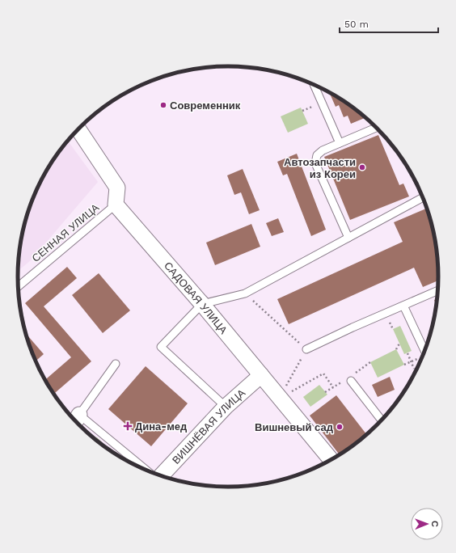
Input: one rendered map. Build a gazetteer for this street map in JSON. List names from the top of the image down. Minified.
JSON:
{"streets":{"street":["САДОВАЯ УЛИЦА","ВИШНЁВАЯ УЛИЦА"],"lane":["СЕННАЯ УЛИЦА"]},"crossings":[["СЕННАЯ УЛИЦА","САДОВАЯ УЛИЦА"],["САДОВАЯ УЛИЦА","ВИШНЁВАЯ УЛИЦА"]],"places":{"other":["Современник","Автозапчасти из Кореи","Вишневый сад"],"health":["Дина-мед"]},"scale_bar":"50 m","north":"right"}
